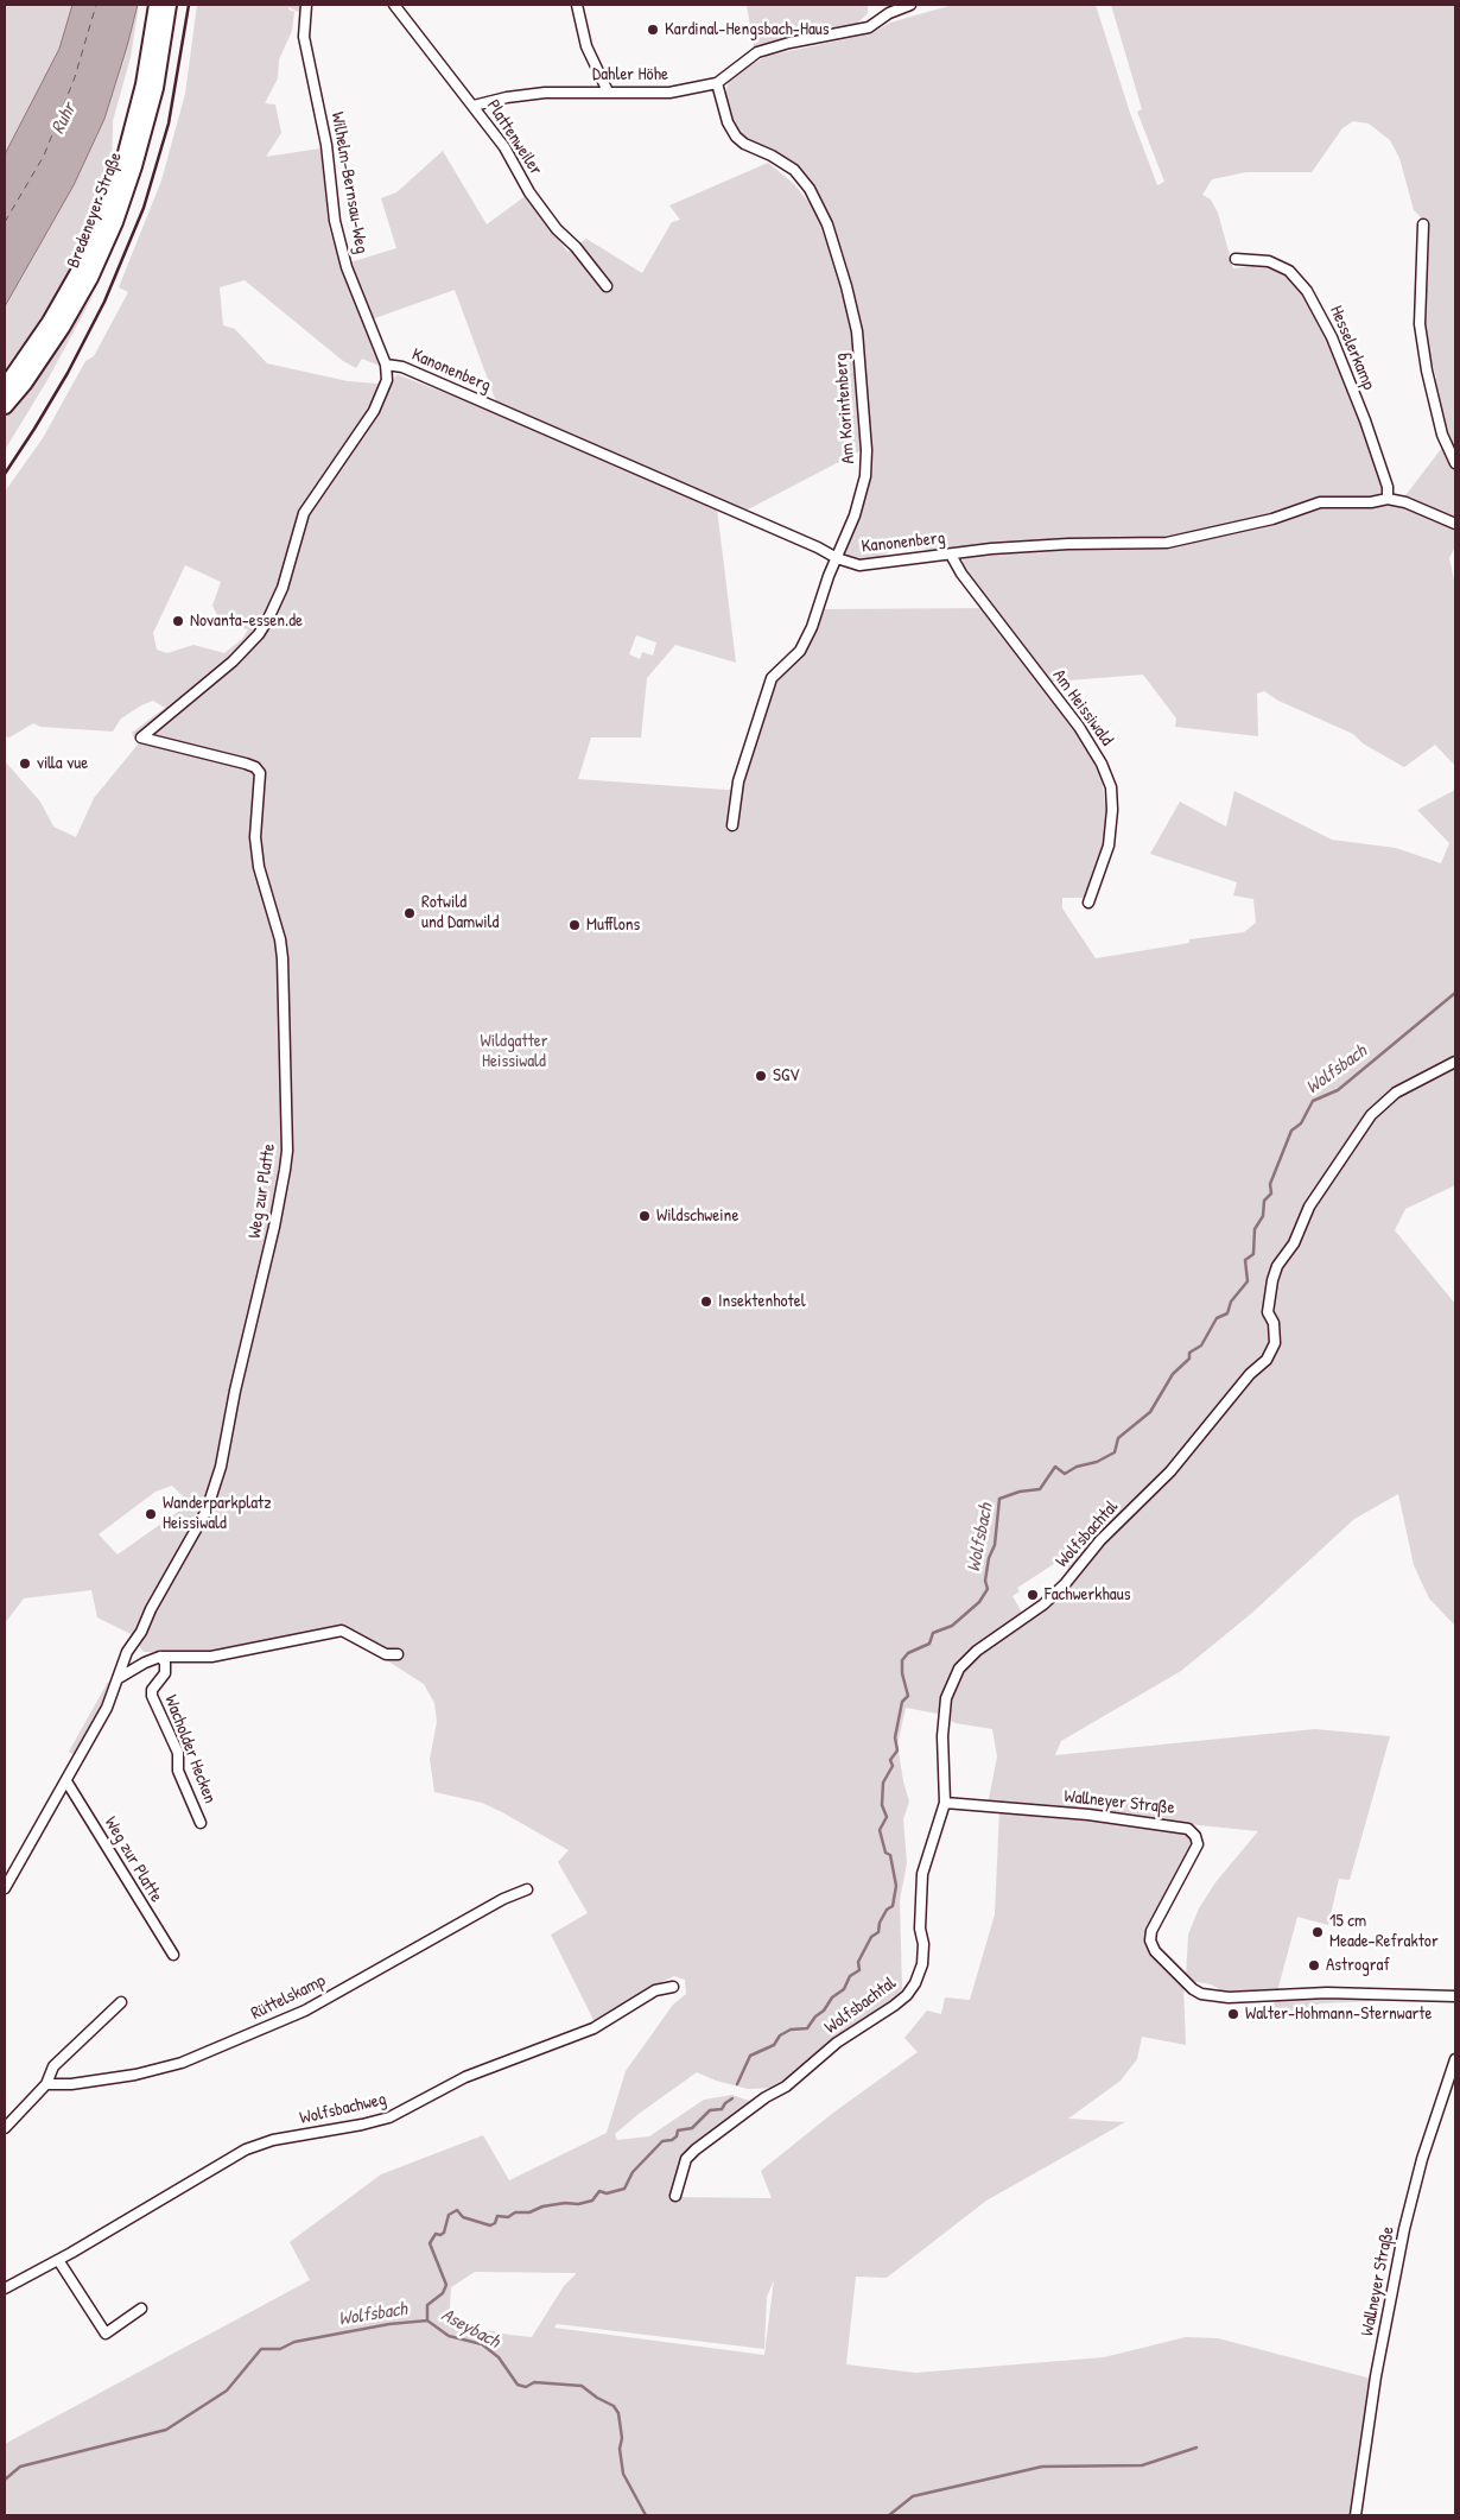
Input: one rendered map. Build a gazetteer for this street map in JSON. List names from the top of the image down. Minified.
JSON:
{"streets":{"main road":["Bredeneyer Straße"],"street":["Dahler Höhe","Plattenweiler","Wilhelm-Bernsau-Weg","Hesselerkamp","Kanonenberg","Am Korintenberg","Am Heissiwald","Weg zur Platte","Wolfsbachtal","Wacholder Hecken","Wallneyer Straße","Rüttelskamp","Wolfsbachweg"]},"crossings":[["Dahler Höhe","Plattenweiler"],["Dahler Höhe","Am Korintenberg"],["Wilhelm-Bernsau-Weg","Kanonenberg"],["Wilhelm-Bernsau-Weg","Weg zur Platte"],["Hesselerkamp","Kanonenberg"],["Kanonenberg","Am Korintenberg"],["Kanonenberg","Am Heissiwald"],["Wolfsbachtal","Wallneyer Straße"]],"water":["Ruhr","Wolfsbach","Aseybach"],"parks":["Wildgatter Heissiwald"],"places":["Kardinal-Hengsbach-Haus","Novanta-essen.de","villa vue","Rotwild und Damwild","Mufflons","SGV","Wildschweine","Insektenhotel","Wanderparkplatz Heissiwald","Fachwerkhaus","15 cm Meade-Refraktor","Astrograf","Walter-Hohmann-Sternwarte"]}
